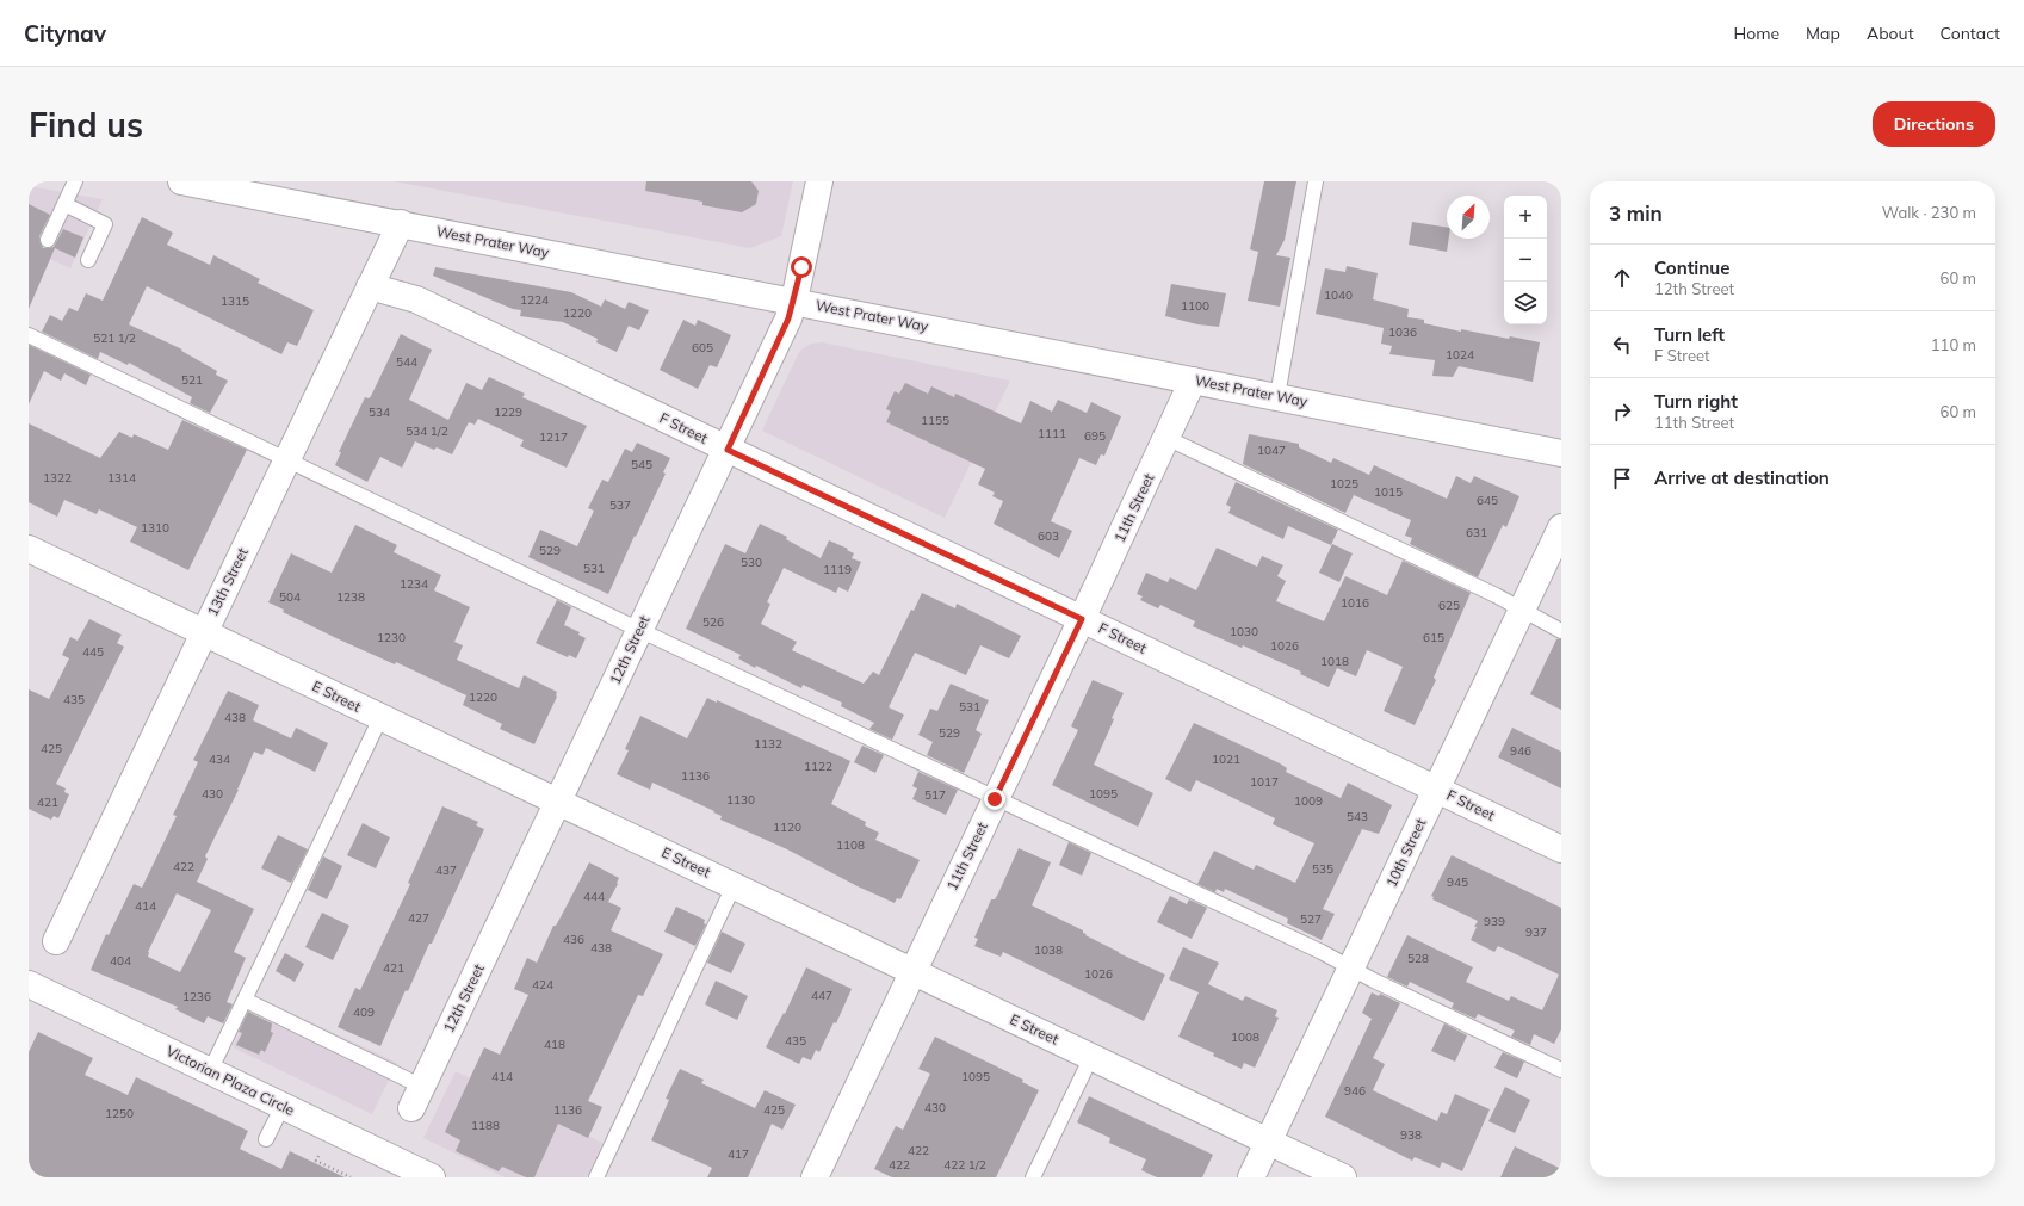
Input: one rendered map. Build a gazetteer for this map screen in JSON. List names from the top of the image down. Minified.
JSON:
{"streets":{"street":["West Prater Way","F Street","11th Street","13th Street","12th Street","E Street","10th Street","Victorian Plaza Circle"]},"crossings":[["West Prater Way","11th Street"],["West Prater Way","13th Street"],["West Prater Way","12th Street"],["F Street","11th Street"],["F Street","13th Street"],["F Street","12th Street"],["F Street","10th Street"],["11th Street","E Street"],["13th Street","E Street"],["12th Street","E Street"],["E Street","10th Street"]],"house_numbers":["1040","1224","1315","1100","1220","1036","521 1/2","605","1024","544","521","534","1229","1155","534 1/2","1111","695","1217","1047","545","1322","1314","1025","1015","645","537","1310","631","603","529","530","531","1119","1234","504","1238","1016","625","526","1030","1230","615","1026","445","1018","1220","435","531","438","529","1132","425","946","434","1021","1122","1136","1017","430","1095","517","1130","1009","421","543","1120","1108","422","535","437","945","444","414","427","527","939","937","436","438","1038","528","404","421","1026","424","447","1236","409","1008","435","418","414","1095","946","430","1136","425","1250","1188","938","422","417","422","422 1/2"],"north":"top right","page":{"header":"Citynav","nav":["Home","Map","About","Contact"],"buttons":"Directions","title":"Find us","heading":["3 min","Walk · 230 m"],"map_buttons":["+","−"],"list":[["Continue","12th Street","60 m"],["Turn left","F Street","110 m"],["Turn right","11th Street","60 m"],"Arrive at destination"]}}
